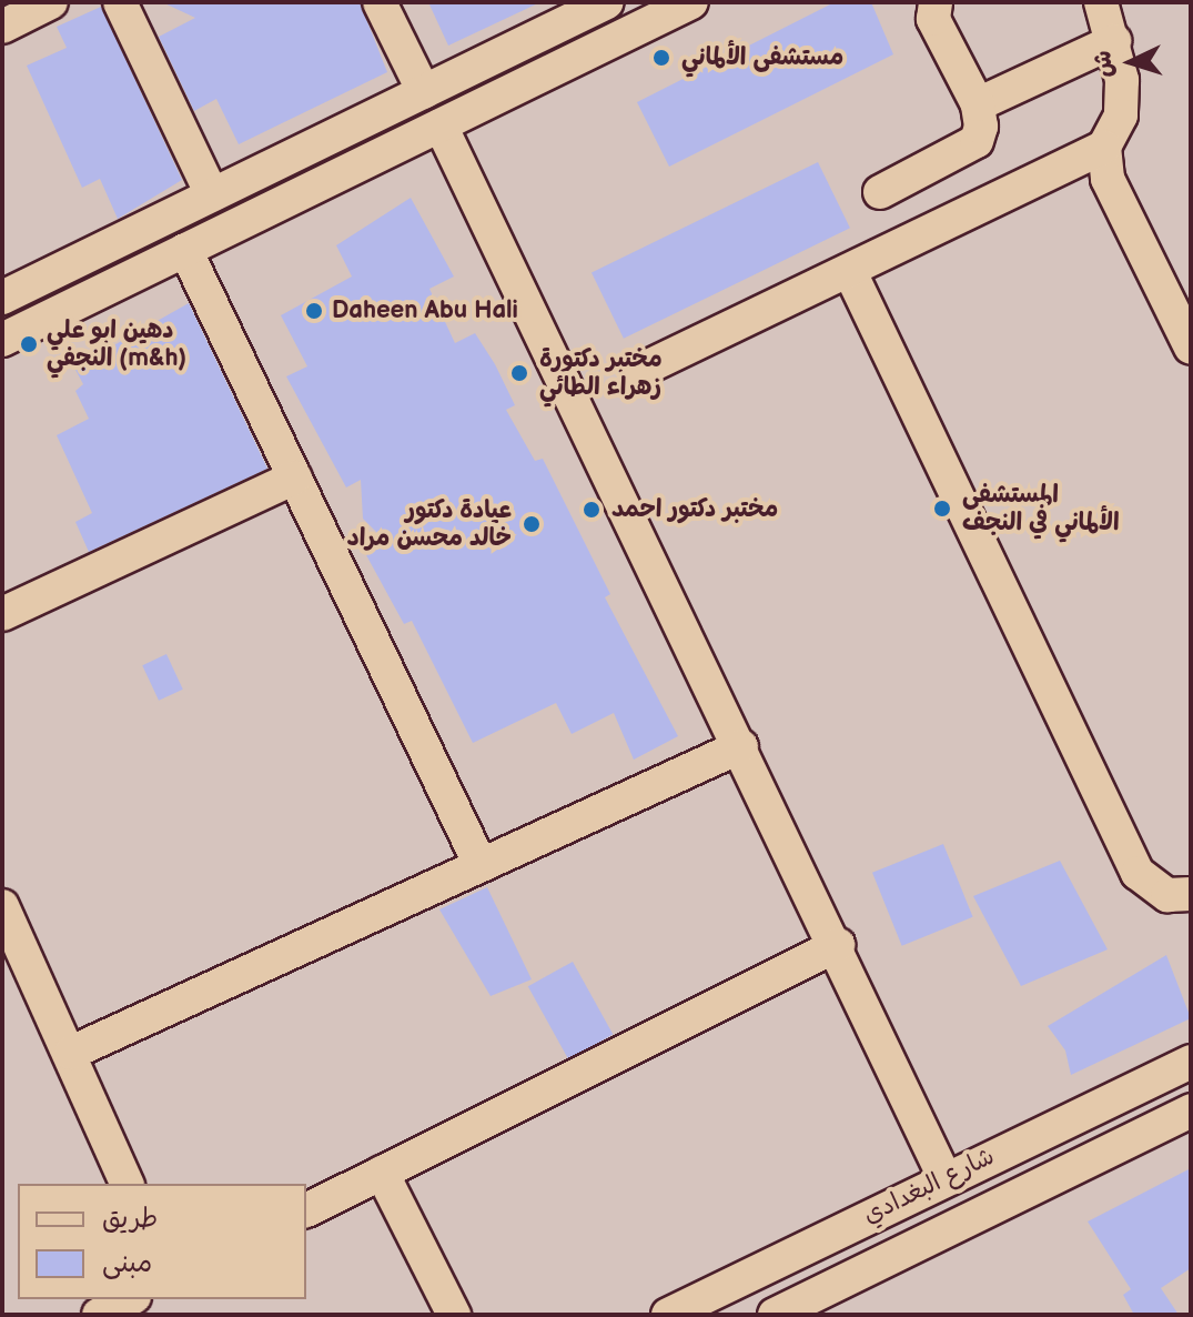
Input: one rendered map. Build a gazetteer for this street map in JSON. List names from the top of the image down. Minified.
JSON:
{"streets":{"street":["شارع البغدادي"]},"places":["مستشفى الألماني","Daheen Abu Hali","دهين ابو علي النجفي (m&h)","مختبر دكتورة زهراء الطائي","المستشفى الألماني في النجف","مختبر دكتور احمد","عيادة دكتور خالد محسن مراد"],"legend":["طريق","مبنى"],"north":"left"}
